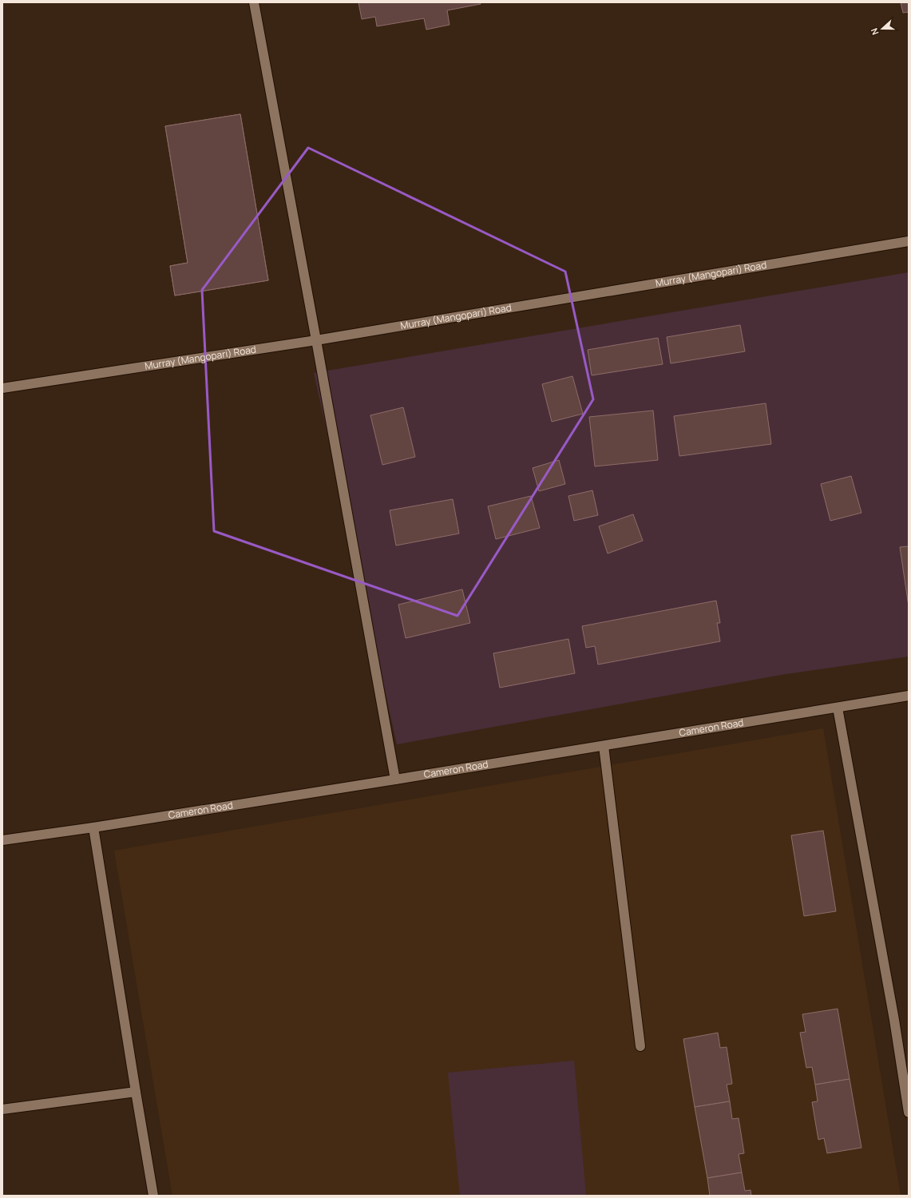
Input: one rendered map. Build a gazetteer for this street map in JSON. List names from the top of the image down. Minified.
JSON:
{"streets":{"street":["Murray (Mangopari) Road","Cameron Road"]},"north":"left"}
